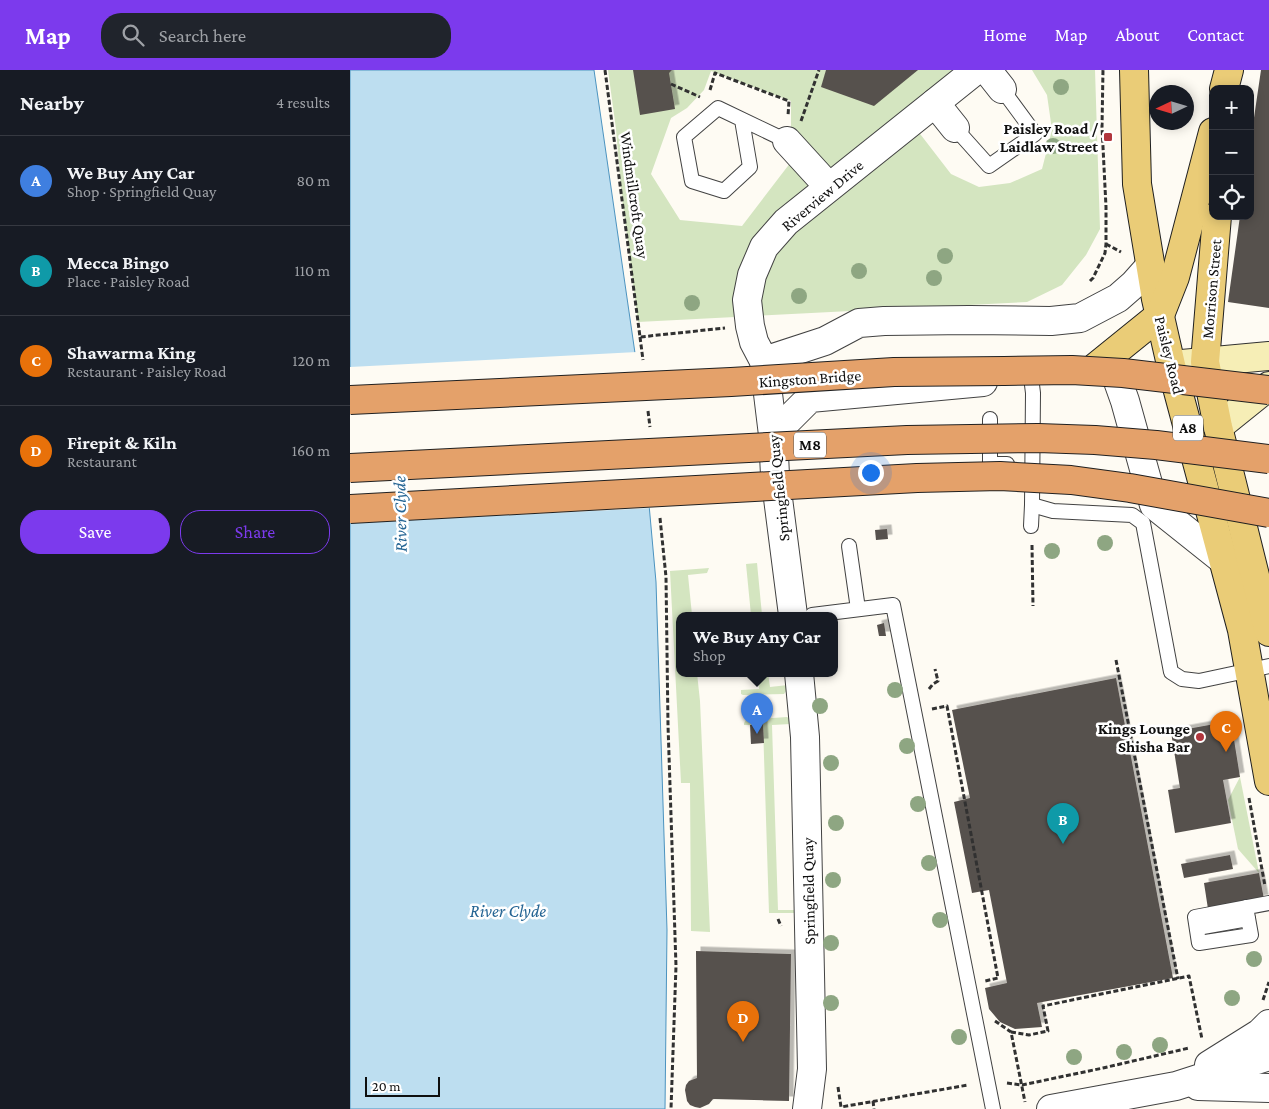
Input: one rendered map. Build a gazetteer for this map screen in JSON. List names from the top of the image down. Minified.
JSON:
{"streets":{"highway":["Kingston Bridge","M8"],"main road":["Morrison Street","Paisley Road","A8"],"street":["Riverview Drive","Springfield Quay"],"path":["Windmillcroft Quay"]},"crossings":[["Riverview Drive","Springfield Quay"],["Morrison Street","Paisley Road"]],"water":["River Clyde"],"places":{"transit":["Paisley Road / Laidlaw Street"],"other":["Kings Lounge Shisha Bar"]},"scale_bar":"20 m","north":"left","page":{"header":"Map","search":"Search here","nav":["Home","Map","About","Contact"],"heading":["Nearby","4 results"],"map_buttons":["+","−"],"list":[{"mark":"A","name":"We Buy Any Car","note":"Shop · Springfield Quay","value":"80 m"},{"mark":"B","name":"Mecca Bingo","note":"Place · Paisley Road","value":"110 m"},{"mark":"C","name":"Shawarma King","note":"Restaurant · Paisley Road","value":"120 m"},{"mark":"D","name":"Firepit & Kiln","note":"Restaurant","value":"160 m"}],"buttons":["Save","Share"],"popup":["We Buy Any Car","Shop"],"pins":["A","C","B","D"],"scale":"20 m"}}
